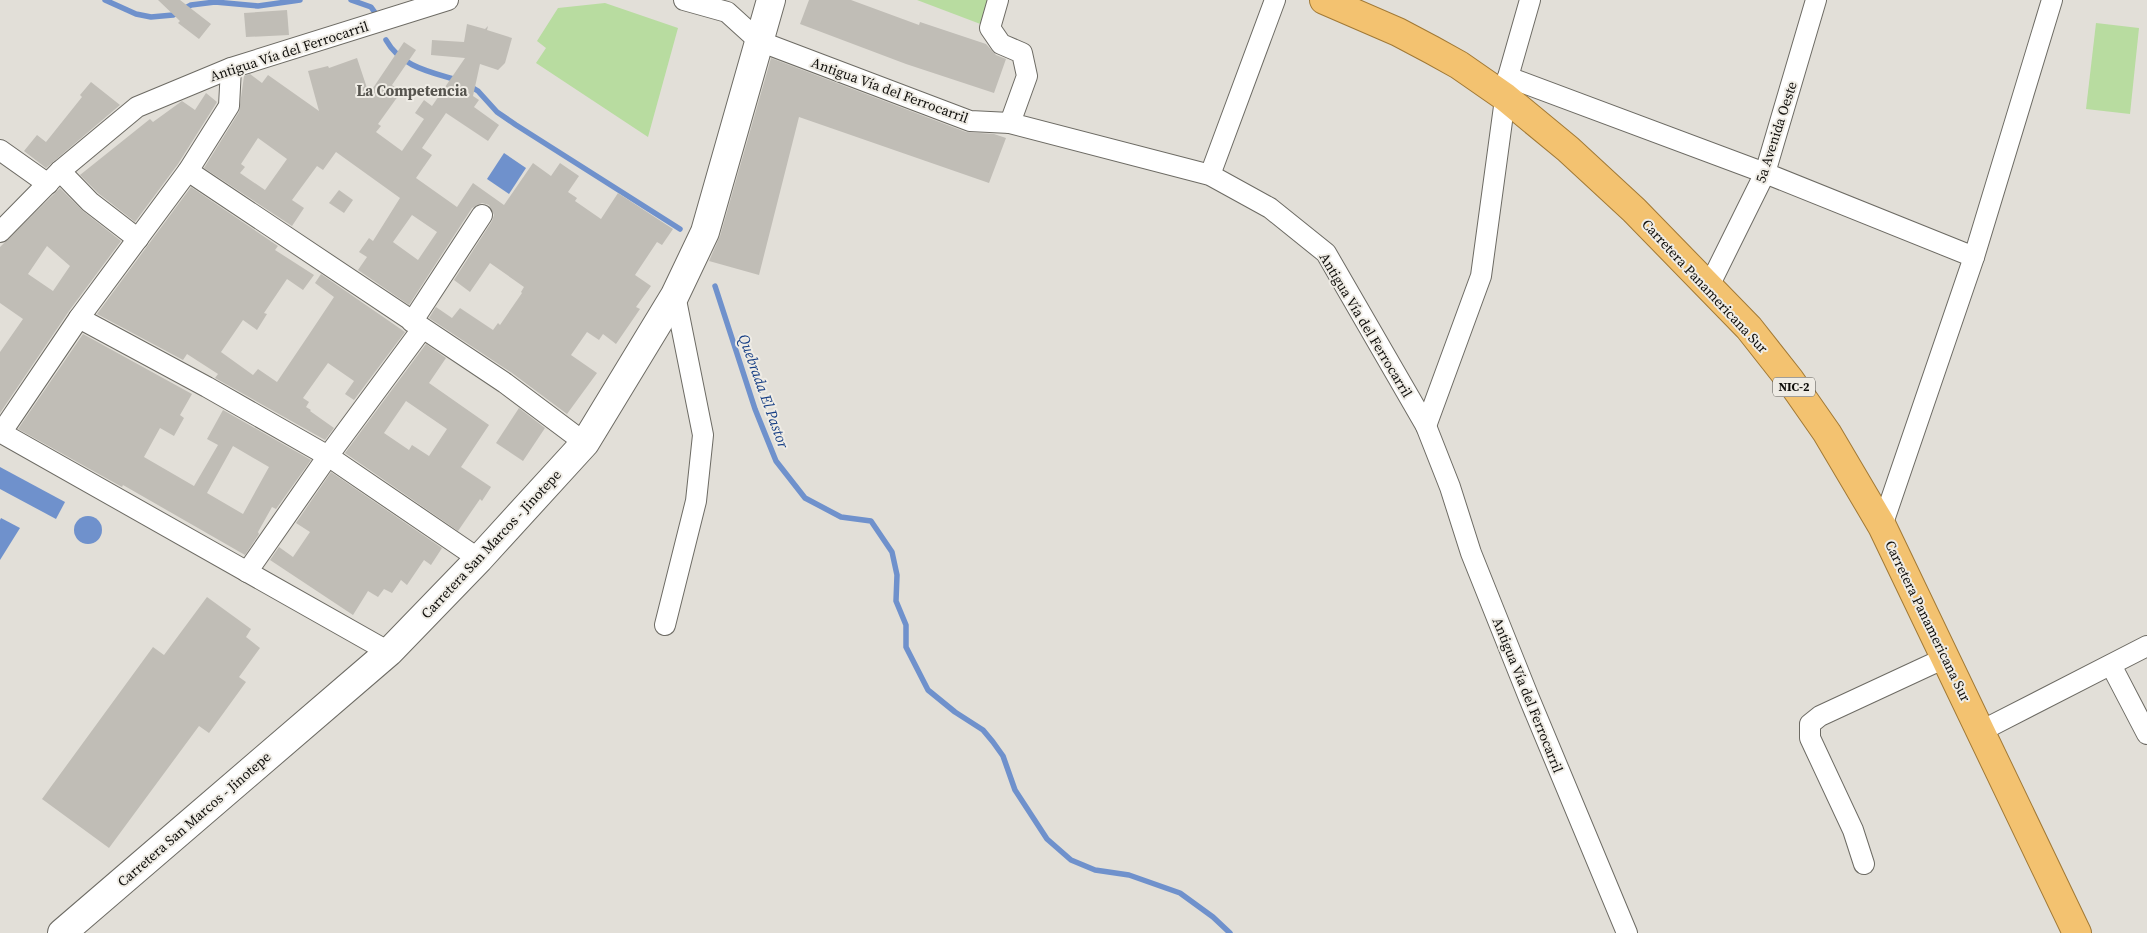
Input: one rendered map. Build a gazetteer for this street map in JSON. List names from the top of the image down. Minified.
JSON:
{"streets":{"highway":["Carretera Panamericana Sur","NIC-2"],"main road":["Carretera San Marcos - Jinotepe"],"street":["Antigua Vía del Ferrocarril","5a Avenida Oeste"]},"crossings":[["Antigua Vía del Ferrocarril","Carretera San Marcos - Jinotepe"],["5a Avenida Oeste","Carretera Panamericana Sur"]],"districts":["La Competencia"],"water":["Quebrada El Pastor"]}
